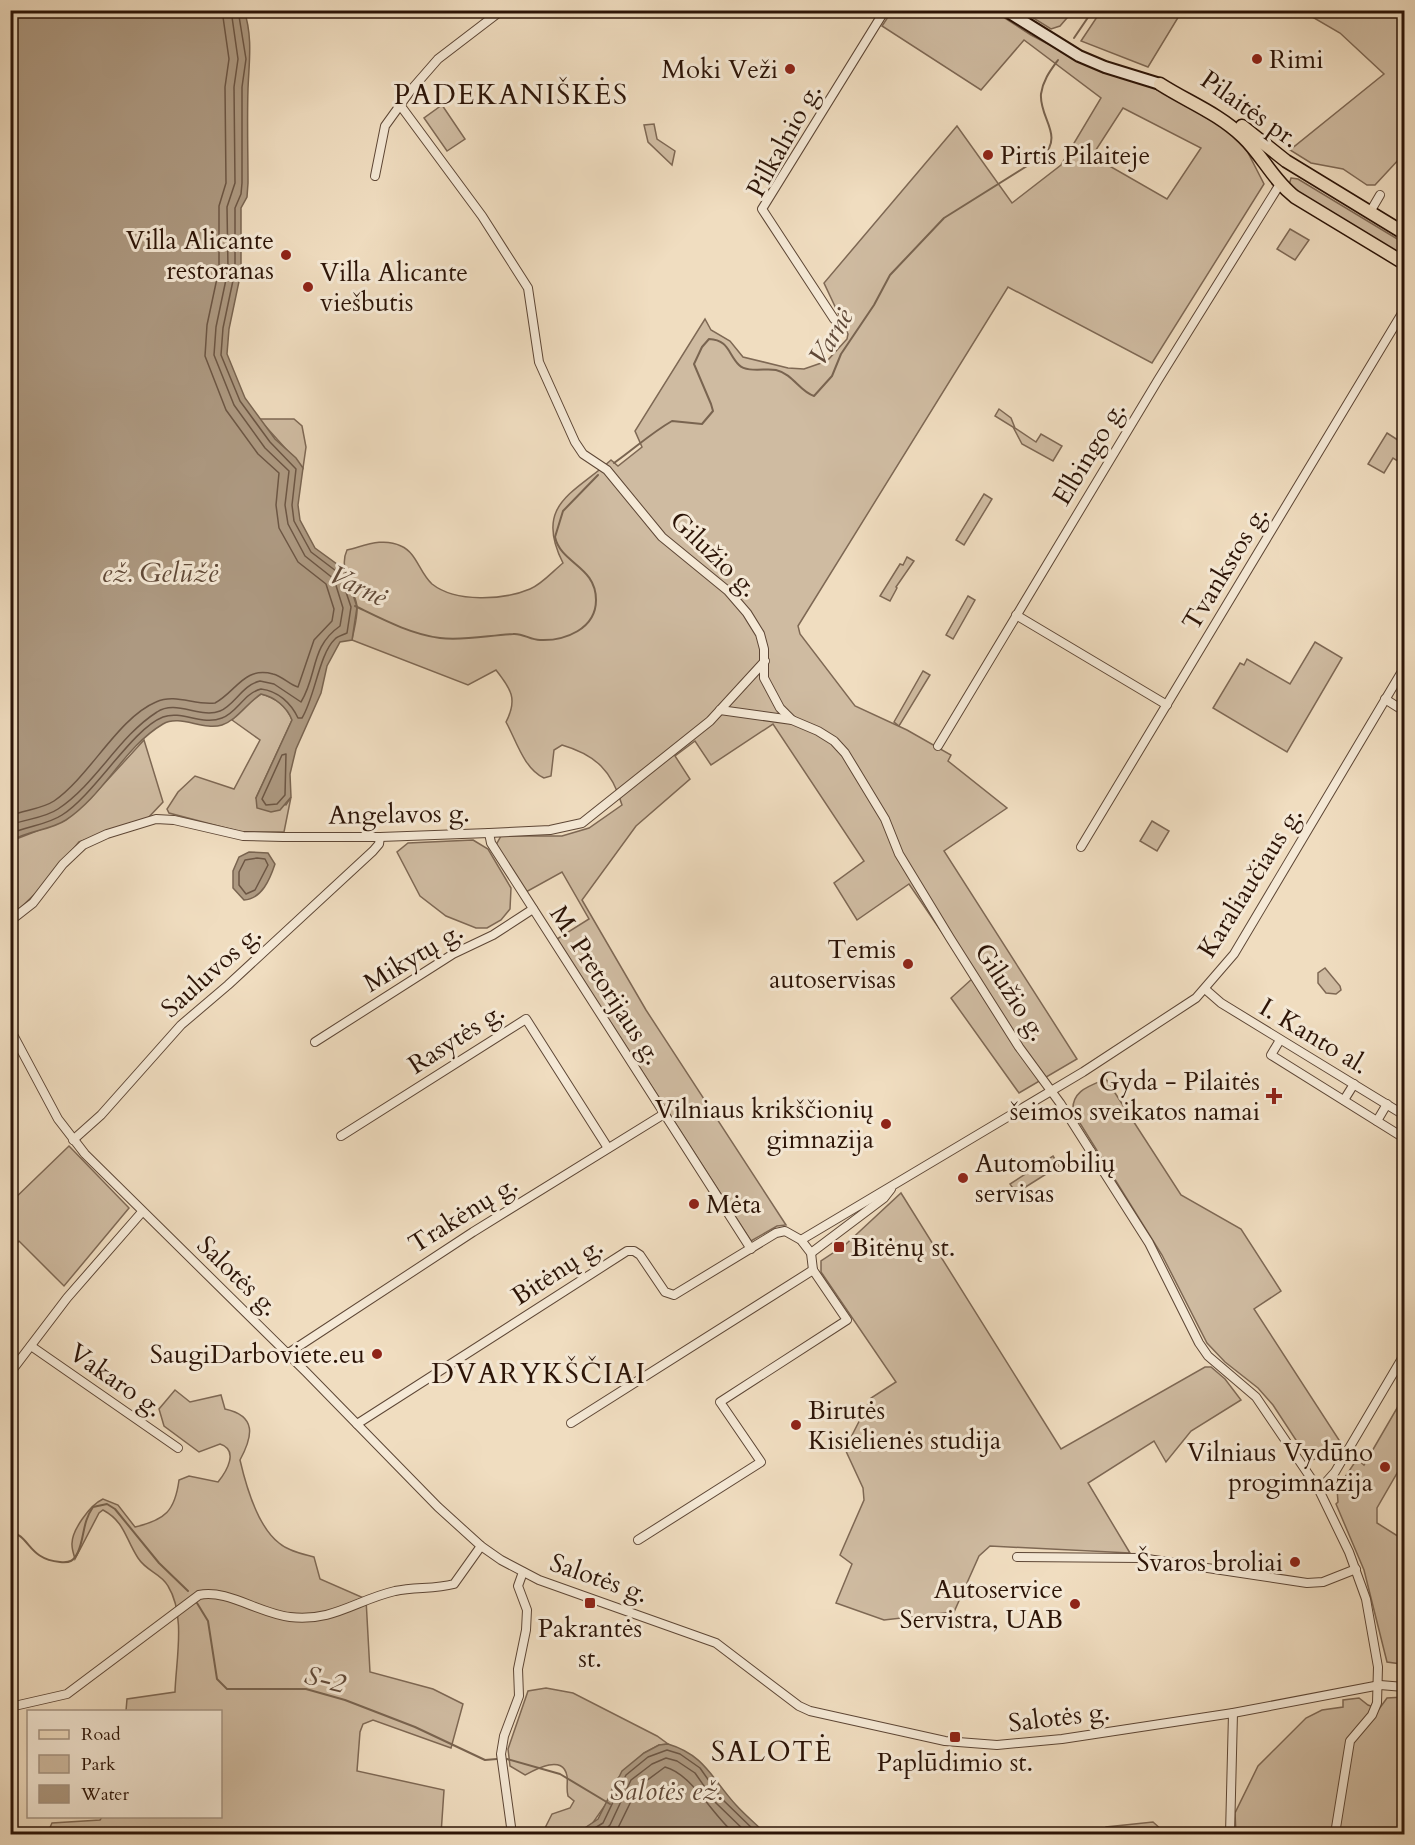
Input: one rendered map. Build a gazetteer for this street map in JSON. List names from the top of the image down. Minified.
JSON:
{"streets":{"main road":["Pilaitės pr."],"street":["Pilkalnio g.","Elbingo g.","Gilužio g.","Tvankstos g.","Angelavos g.","Karaliaučiaus g.","Mikytų g.","Sauluvos g.","M. Pretorijaus g.","I. Kanto al.","Rasytės g.","Trakėnų g.","Bitėnų g.","Salotės g.","Vakaro g."]},"crossings":[["Pilaitės pr.","Elbingo g."],["Gilužio g.","Angelavos g."],["Gilužio g.","Karaliaučiaus g."],["Gilužio g.","Salotės g."],["Angelavos g.","Sauluvos g."],["Angelavos g.","M. Pretorijaus g."],["Karaliaučiaus g.","I. Kanto al."],["Mikytų g.","M. Pretorijaus g."],["Sauluvos g.","Salotės g."],["M. Pretorijaus g.","Trakėnų g."],["M. Pretorijaus g.","Bitėnų g."],["Rasytės g.","Trakėnų g."],["Trakėnų g.","Salotės g."],["Bitėnų g.","Salotės g."]],"districts":["PADEKANIŠKĖS","DVARYKŠČIAI","SALOTĖ"],"water":["Varnė","ež. Gelūžė","S-2","Salotės ež."],"places":{"other":["Rimi","Moki Veži","Pirtis Pilaiteje","Villa Alicante restoranas","Villa Alicante viešbutis","Temis autoservisas","Vilniaus krikščionių gimnazija","Automobilių servisas","Mėta","SaugiDarboviete.eu","Birutės Kisielienės studija","Vilniaus Vydūno progimnazija","Švaros broliai","Autoservice Servistra, UAB"],"health":["Gyda - Pilaitės šeimos sveikatos namai"],"transit":["Bitėnų st.","Pakrantės st.","Paplūdimio st."]},"legend":["Road","Park","Water"]}
